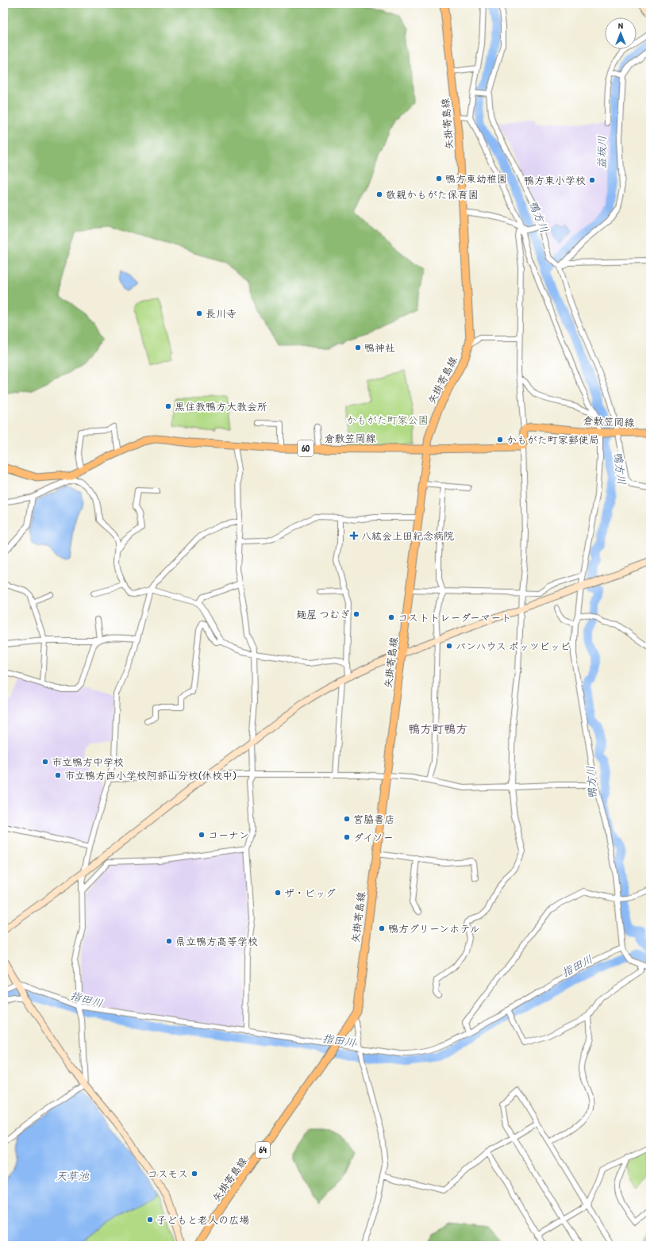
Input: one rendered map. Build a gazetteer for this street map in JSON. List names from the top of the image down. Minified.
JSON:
{"streets":{"main road":["矢掛寄島線","倉敷笠岡線","60","64"]},"crossings":[["矢掛寄島線","倉敷笠岡線"]],"districts":["鴨方町鴨方"],"water":["益坂川","鴨方川","指田川","天草池"],"parks":["かもがた町家公園"],"places":{"other":["鴨方東幼稚園","鴨方東小学校","敬親かもがた保育園","長川寺","鴨神社","黒住教鴨方大教会所","かもがた町家郵便局","麺屋 つむぎ","コストトレーダーマート","パンハウス ポッツピッピ","市立鴨方中学校","市立鴨方西小学校阿部山分校(休校中)","宮脇書店","コーナン","ダイソー","ザ・ビッグ","鴨方グリーンホテル","県立鴨方高等学校","コスモス","子どもと老人の広場"],"health":["八紘会上田紀念病院"]},"north":"top"}
